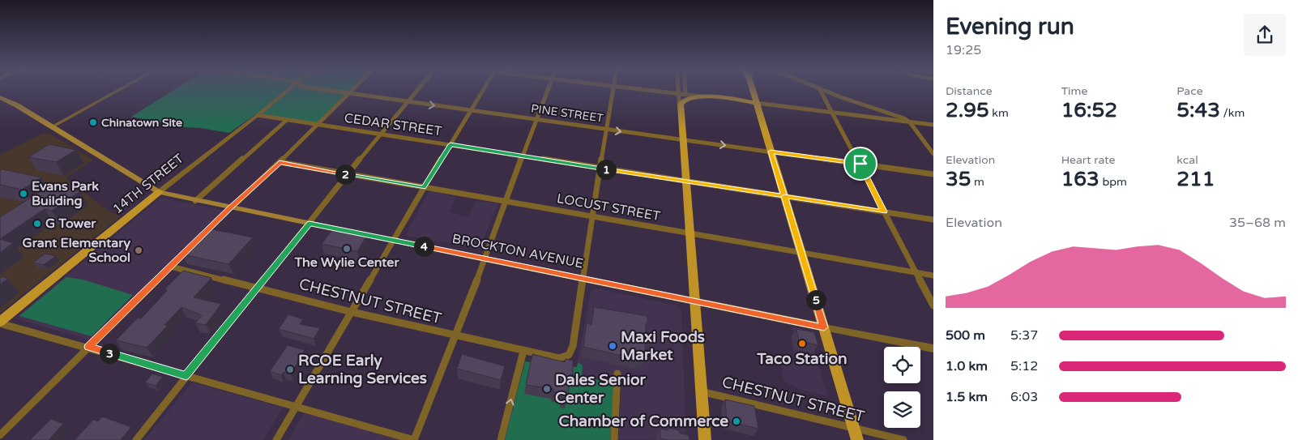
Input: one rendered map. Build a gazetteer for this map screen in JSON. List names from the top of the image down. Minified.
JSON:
{"streets":{"main road":["14TH STREET","BROCKTON AVENUE"],"street":["PINE STREET","CEDAR STREET","LOCUST STREET","CHESTNUT STREET"]},"crossings":[["CEDAR STREET","14TH STREET"],["14TH STREET","BROCKTON AVENUE"],["BROCKTON AVENUE","CHESTNUT STREET"]],"places":["Chinatown Site","Evans Park Building","G Tower","The Wylie Center","Grant Elementary School","Taco Station","Maxi Foods Market","RCOE Early Learning Services","Dales Senior Center","Chamber of Commerce"],"page":{"heading":["Evening run","19:25"],"stats":[["Distance","2.95 km"],["Time","16:52"],["Pace","5:43 /km"],["Elevation","35 m"],["Heart rate","163 bpm"],["kcal","211"]],"pins":["1","2","4","5","3"],"chart":["Elevation","35–68 m"],"list":[{"name":"500 m","note":"5:37"},{"name":"1.0 km","note":"5:12"},{"name":"1.5 km","note":"6:03"}]}}
